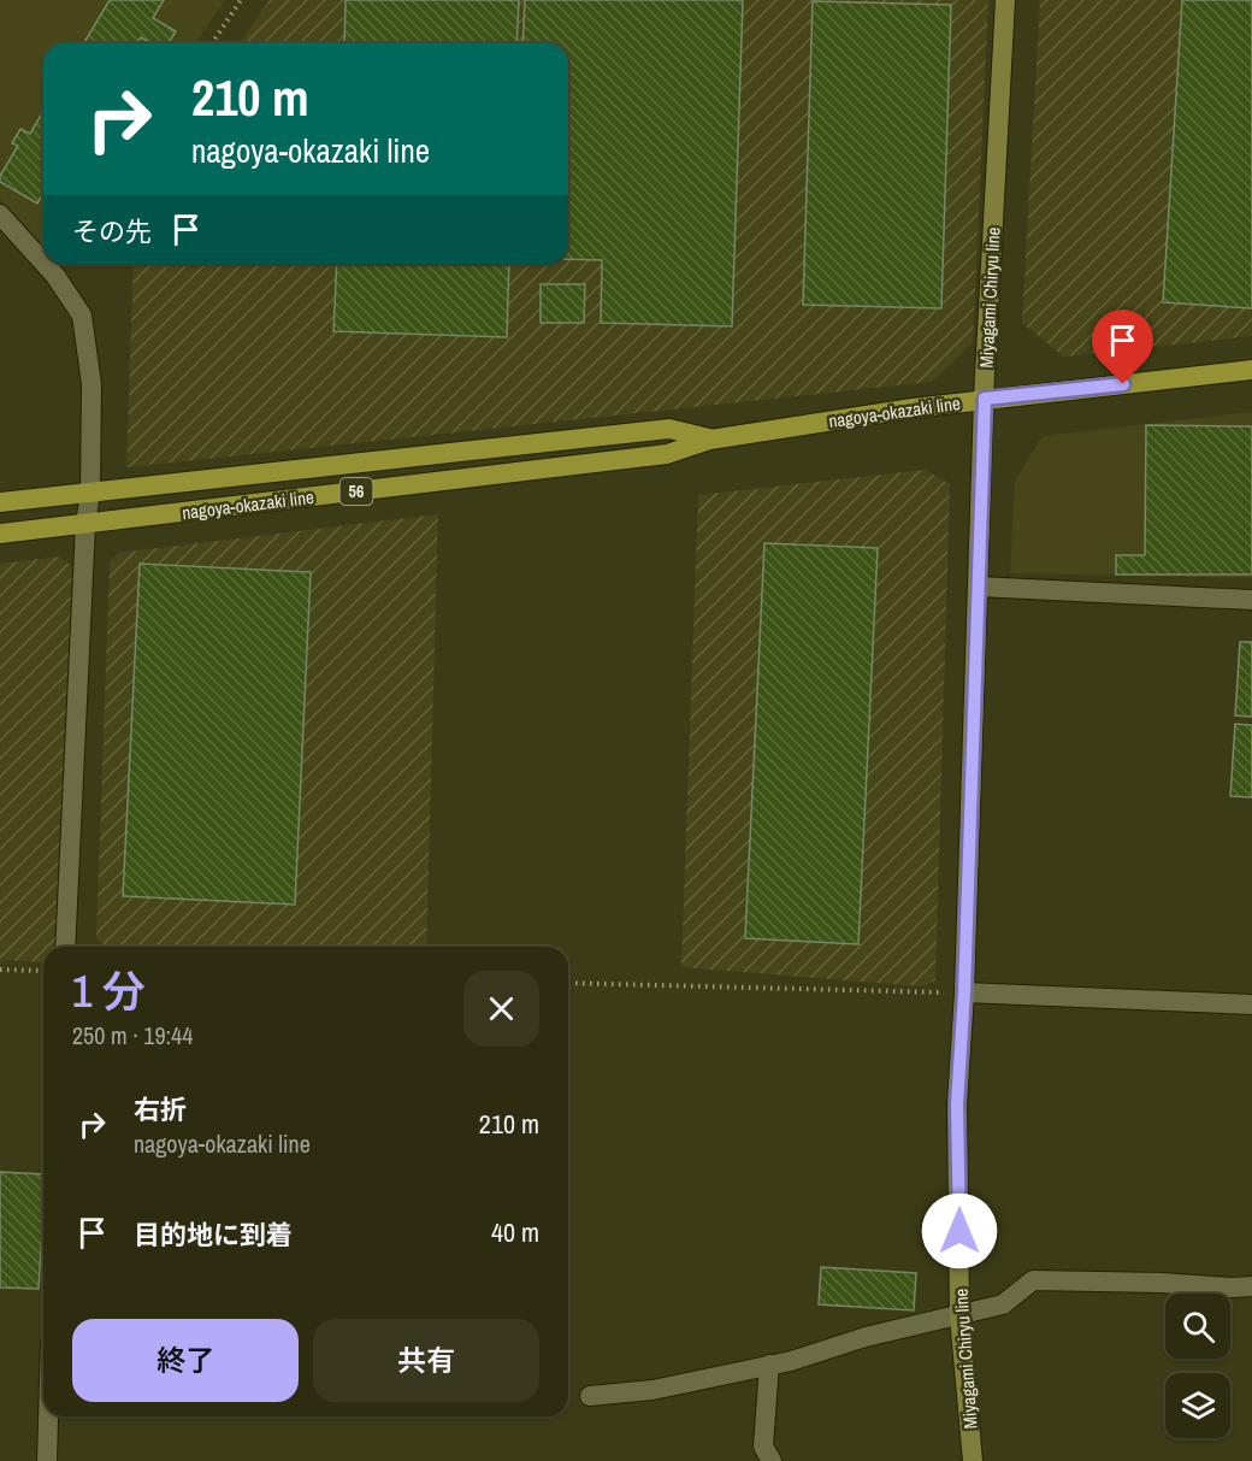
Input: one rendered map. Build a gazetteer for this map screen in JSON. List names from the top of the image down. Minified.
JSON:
{"streets":{"main road":["Miyagami Chiryu line","nagoya-okazaki line","56"]},"crossings":[["Miyagami Chiryu line","nagoya-okazaki line"]],"page":{"turn":["210 m","nagoya-okazaki line"],"then":"その先","heading":["1 分","250 m · 19:44"],"list":[{"name":"右折","note":"nagoya-okazaki line","value":"210 m"},{"name":"目的地に到着","value":"40 m"}],"buttons":["終了","共有"]}}
